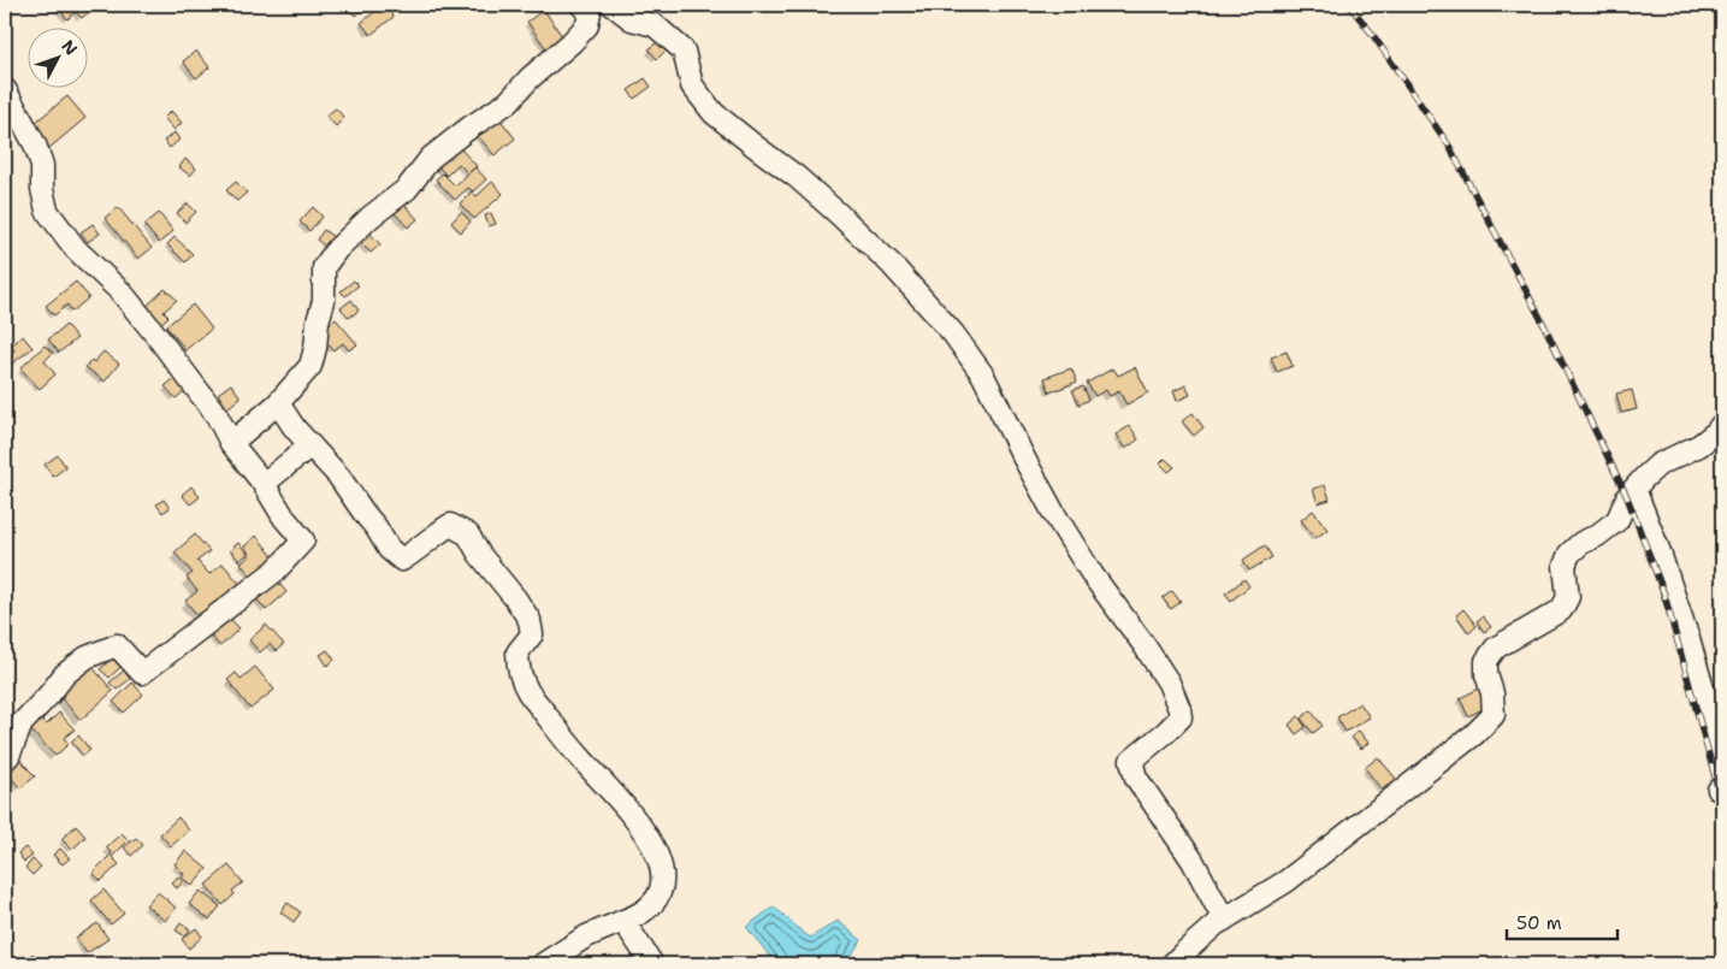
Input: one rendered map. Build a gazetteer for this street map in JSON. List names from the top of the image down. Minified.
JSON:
{"scale_bar":"50 m","north":"top right"}
